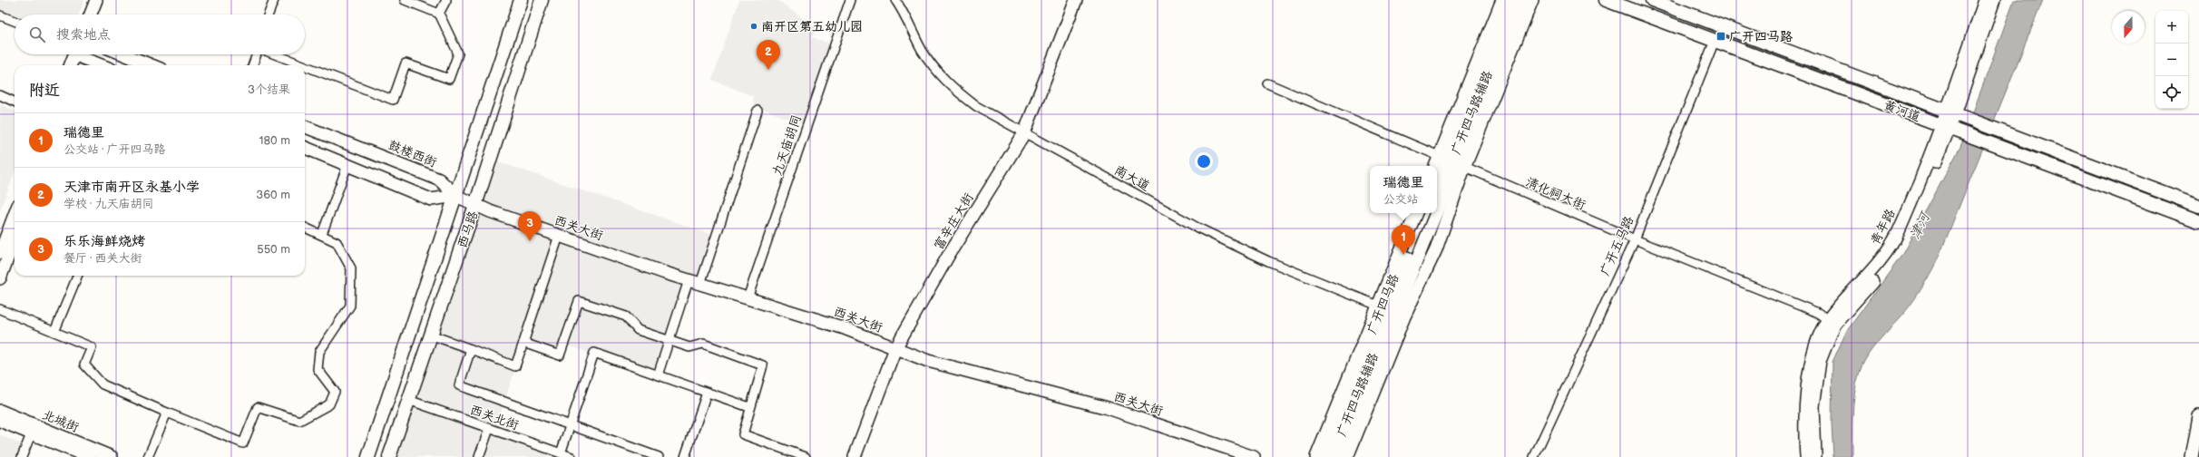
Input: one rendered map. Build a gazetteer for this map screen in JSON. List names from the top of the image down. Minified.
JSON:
{"streets":{"main road":["黄河道","西马路"],"street":["广开四马路辅路","九天庙胡同","鼓楼西街","南大道","清化祠大街","富辛庄大街","青年路","西关大街","广开五马路","广开四马路","西关北街","北城街"]},"crossings":[["黄河道","青年路"],["黄河道","广开五马路"],["广开四马路辅路","南大道"],["广开四马路辅路","清化祠大街"],["广开四马路辅路","广开四马路"],["九天庙胡同","西关大街"],["鼓楼西街","西关大街"],["鼓楼西街","西马路"],["南大道","富辛庄大街"],["南大道","广开四马路"],["清化祠大街","青年路"],["清化祠大街","广开五马路"],["清化祠大街","广开四马路"],["富辛庄大街","西关大街"],["西关大街","西马路"],["西马路","西关北街"]],"water":["津河"],"places":{"other":["南开区第五幼儿园"],"transit":["广开四马路"]},"north":"bottom","page":{"map_buttons":["+","−"],"search":"搜索地点","pins":["2","3","1"],"heading":["附近","3个结果"],"list":[{"mark":"1","name":"瑞德里","note":"公交站 · 广开四马路","value":"180 m"},{"mark":"2","name":"天津市南开区永基小学","note":"学校 · 九天庙胡同","value":"360 m"},{"mark":"3","name":"乐乐海鲜烧烤","note":"餐厅 · 西关大街","value":"550 m"}],"popup":["瑞德里","公交站"]}}
